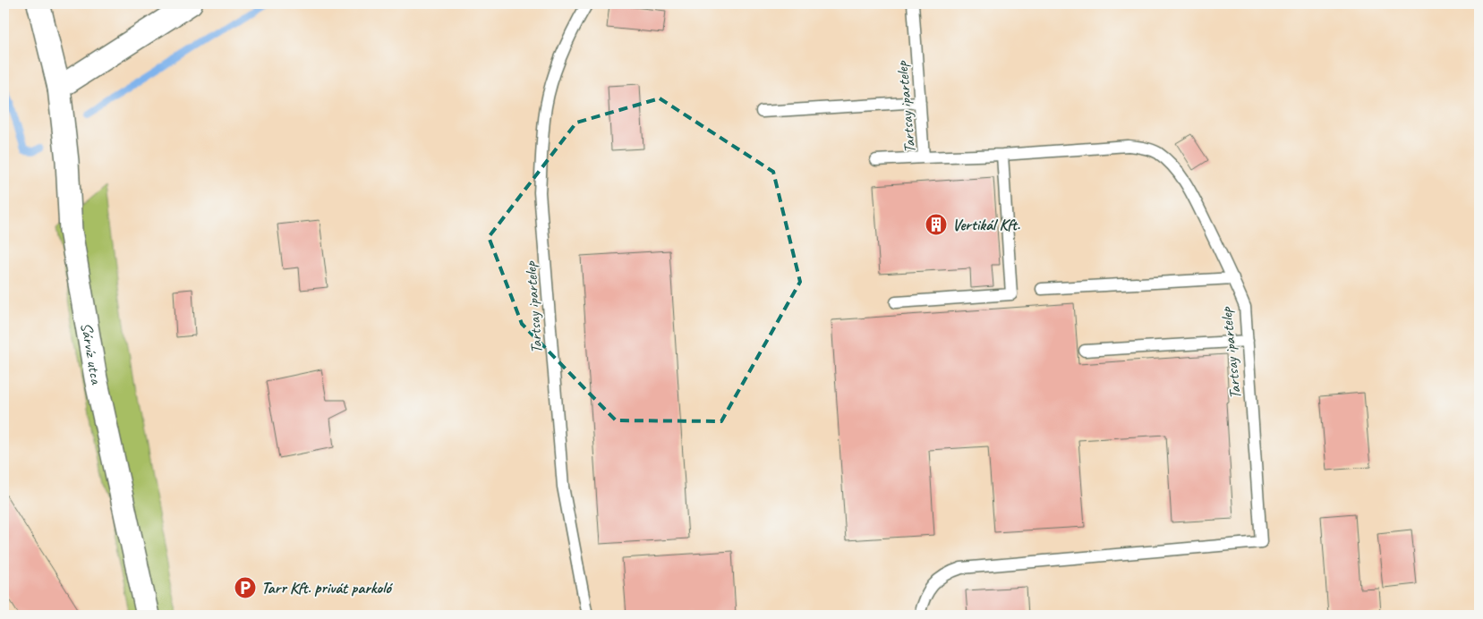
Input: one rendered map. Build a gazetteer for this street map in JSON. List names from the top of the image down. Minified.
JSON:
{"streets":{"street":["Sárvíz utca"],"lane":["Tartsay ipartelep"]},"places":{"building":["Vertikál Kft."],"parking":["Tarr Kft. privát parkoló"]}}
